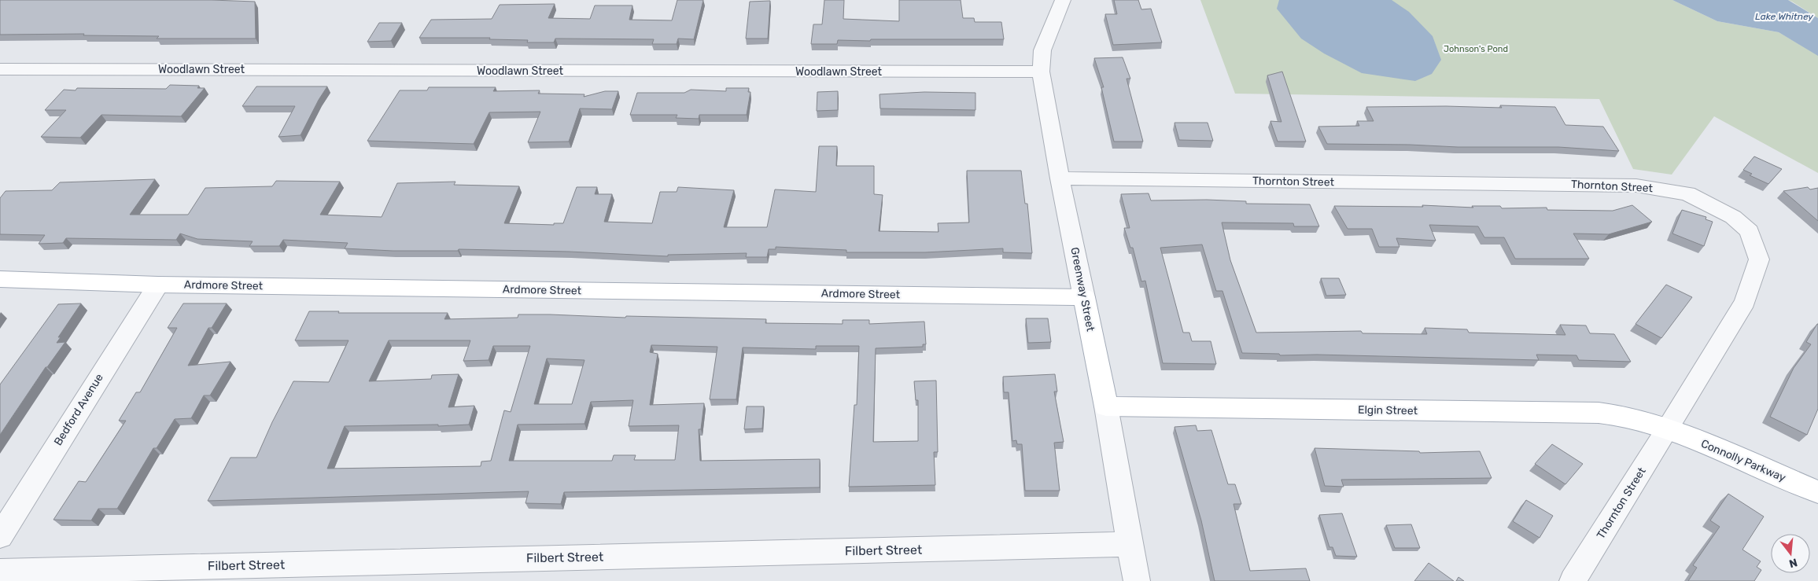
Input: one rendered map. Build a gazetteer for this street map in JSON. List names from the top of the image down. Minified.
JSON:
{"streets":{"main road":["Ardmore Street","Greenway Street","Elgin Street","Connolly Parkway"],"street":["Woodlawn Street","Thornton Street","Bedford Avenue","Filbert Street"]},"crossings":[["Woodlawn Street","Greenway Street"],["Thornton Street","Greenway Street"],["Thornton Street","Elgin Street"],["Thornton Street","Connolly Parkway"],["Ardmore Street","Greenway Street"],["Ardmore Street","Bedford Avenue"],["Greenway Street","Elgin Street"],["Greenway Street","Filbert Street"],["Elgin Street","Connolly Parkway"]],"water":["Lake Whitney"],"parks":["Johnson's Pond"],"north":"bottom"}
